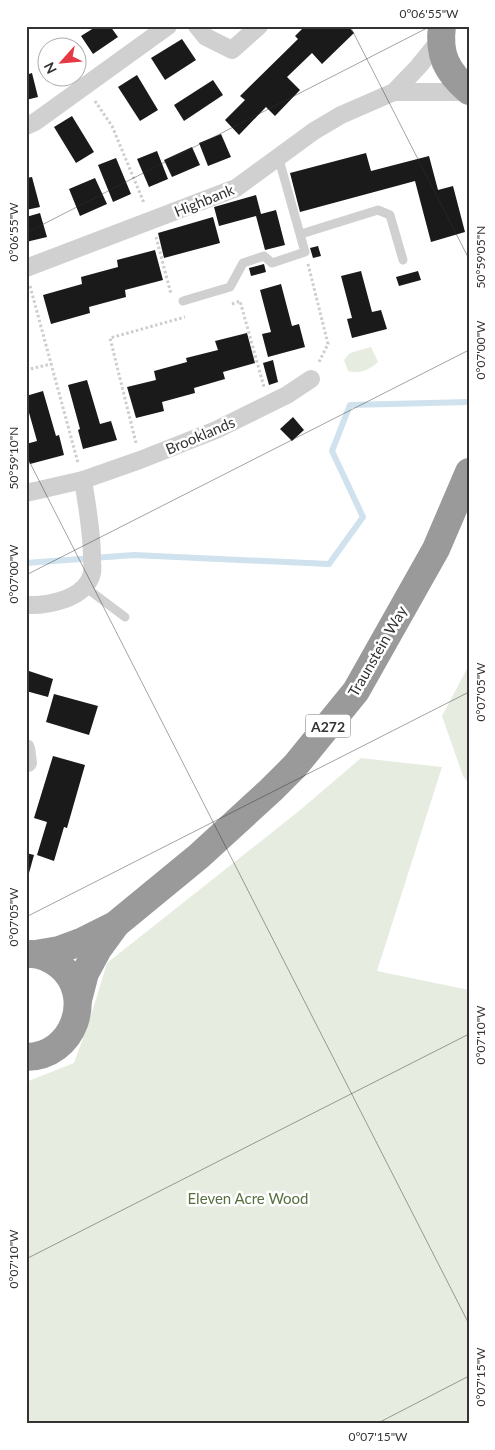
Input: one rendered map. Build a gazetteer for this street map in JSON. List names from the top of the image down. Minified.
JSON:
{"streets":{"highway":["Traunstein Way","A272"],"street":["Highbank","Brooklands"]},"parks":["Eleven Acre Wood"],"north":"bottom left","coordinates":["0°06'55\"W","50°59'05\"N","0°07'00\"W","50°59'10\"N","0°07'05\"W","0°07'10\"W","0°07'15\"W"]}
